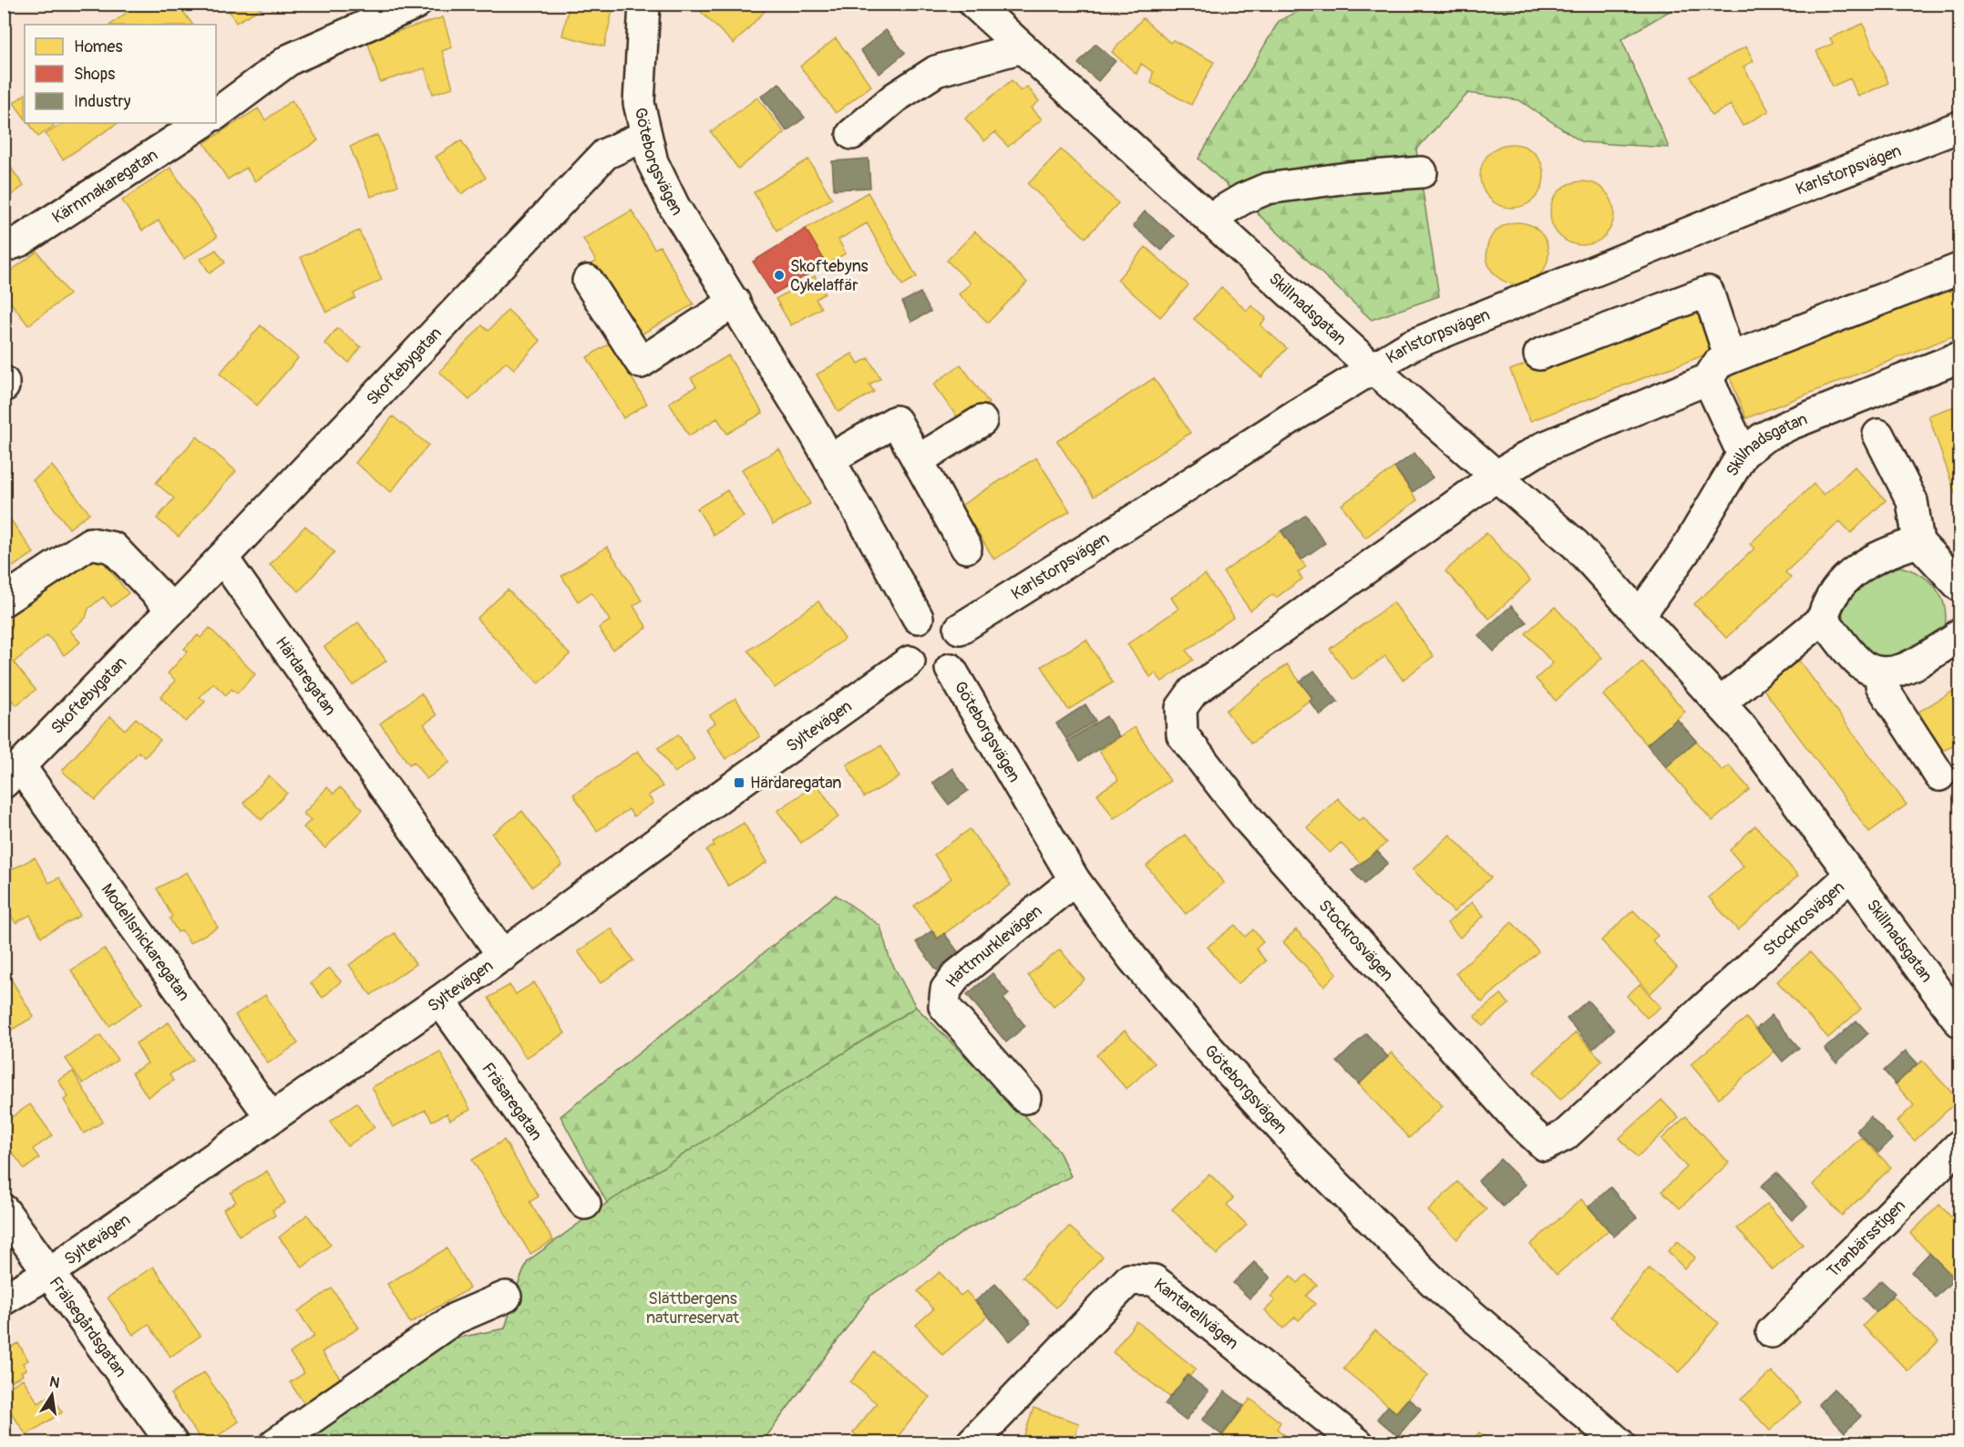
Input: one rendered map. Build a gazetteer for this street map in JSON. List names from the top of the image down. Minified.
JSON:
{"streets":{"street":["Göteborgsvägen","Karlstorpsvägen","Kärnmakaregatan","Skillnadsgatan","Skoftebygatan","Härdaregatan","Syltevägen","Stockrosvägen","Modellsnickaregatan","Hattmurklevägen","Fräsaregatan","Tranbärsstigen","Kantarellvägen","Frälsegårdsgatan"]},"crossings":[["Göteborgsvägen","Karlstorpsvägen"],["Göteborgsvägen","Skoftebygatan"],["Göteborgsvägen","Syltevägen"],["Göteborgsvägen","Hattmurklevägen"],["Karlstorpsvägen","Skillnadsgatan"],["Karlstorpsvägen","Syltevägen"],["Skillnadsgatan","Stockrosvägen"],["Skoftebygatan","Härdaregatan"],["Skoftebygatan","Modellsnickaregatan"],["Härdaregatan","Syltevägen"],["Syltevägen","Modellsnickaregatan"],["Syltevägen","Fräsaregatan"],["Syltevägen","Frälsegårdsgatan"]],"parks":["Slättbergens naturreservat"],"places":{"other":["Skoftebyns Cykelaffär"],"transit":["Härdaregatan"]},"legend":["Homes","Shops","Industry"],"north":"top"}
